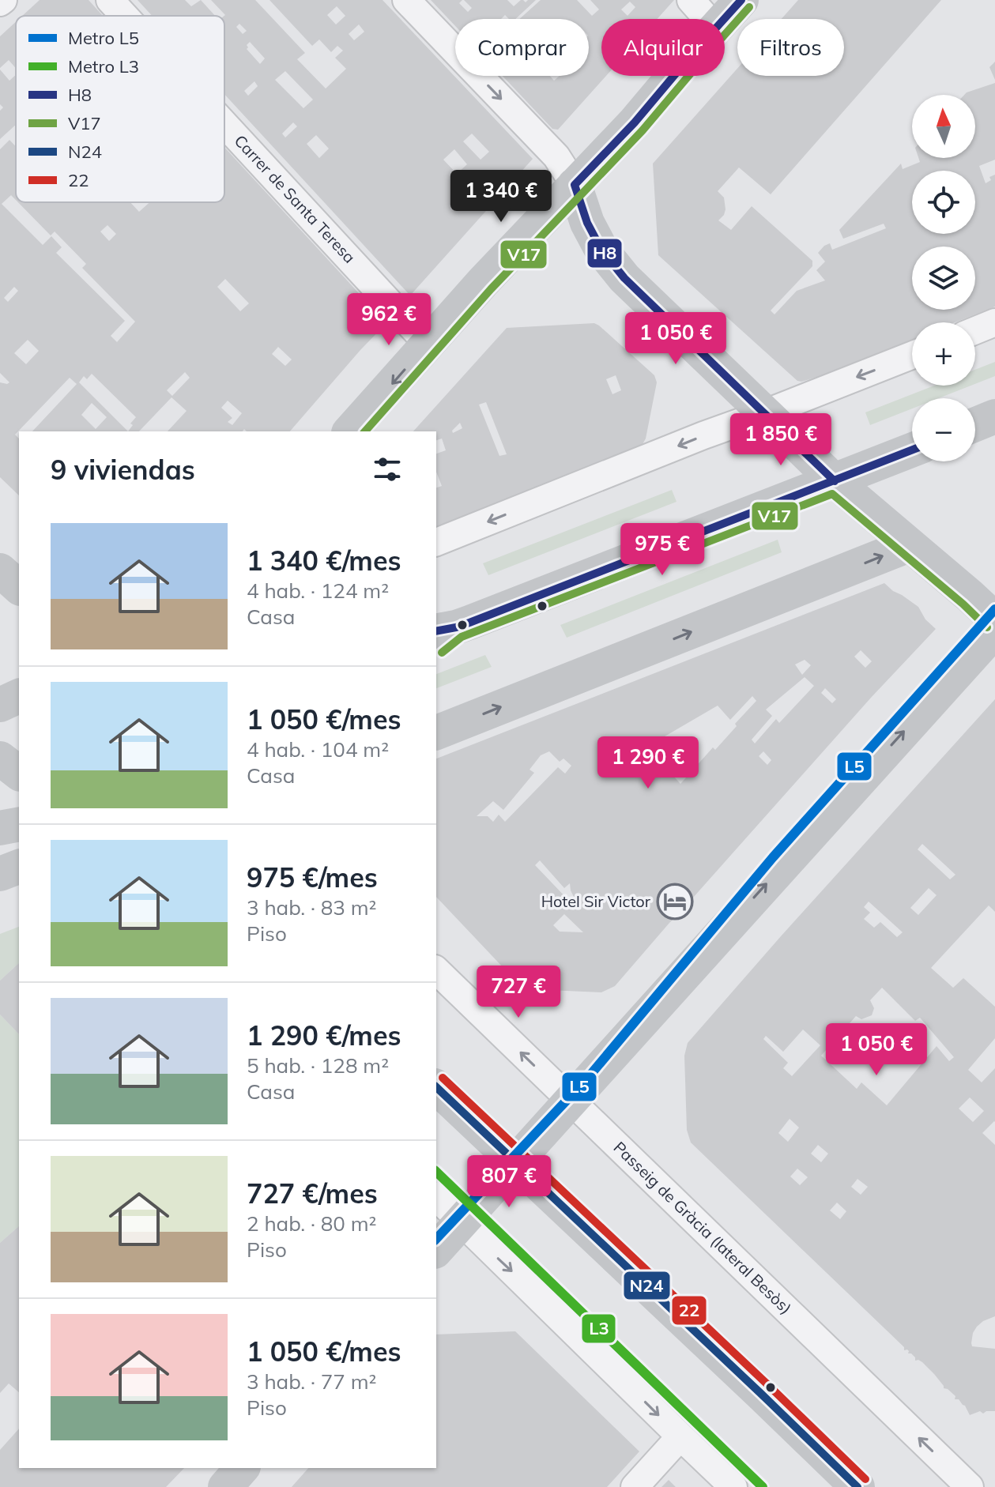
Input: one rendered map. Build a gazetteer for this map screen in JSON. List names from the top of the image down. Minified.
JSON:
{"streets":{"street":["Carrer de Santa Teresa","Passeig de Gràcia (lateral Besòs)"]},"places":{"hotel":["Hotel Sir Victor"]},"lines":["transit line H8","transit line V17","metro line L5","transit line 22","transit line N24","metro line L3"],"legend":["Metro L5","Metro L3","H8","V17","N24","22"],"north":"top","page":{"chip":["Comprar","Alquilar","Filtros"],"map_buttons":["+","−"],"price":["1 340 €","962 €","1 050 €","1 850 €","975 €","1 290 €","727 €","1 050 €","807 €"],"heading":"9 viviendas","list":[{"name":"1 340 €/mes","note":"4 hab. · 124 m² · Casa"},{"name":"1 050 €/mes","note":"4 hab. · 104 m² · Casa"},{"name":"975 €/mes","note":"3 hab. · 83 m² · Piso"},{"name":"1 290 €/mes","note":"5 hab. · 128 m² · Casa"},{"name":"727 €/mes","note":"2 hab. · 80 m² · Piso"},{"name":"1 050 €/mes","note":"3 hab. · 77 m² · Piso"}]}}
